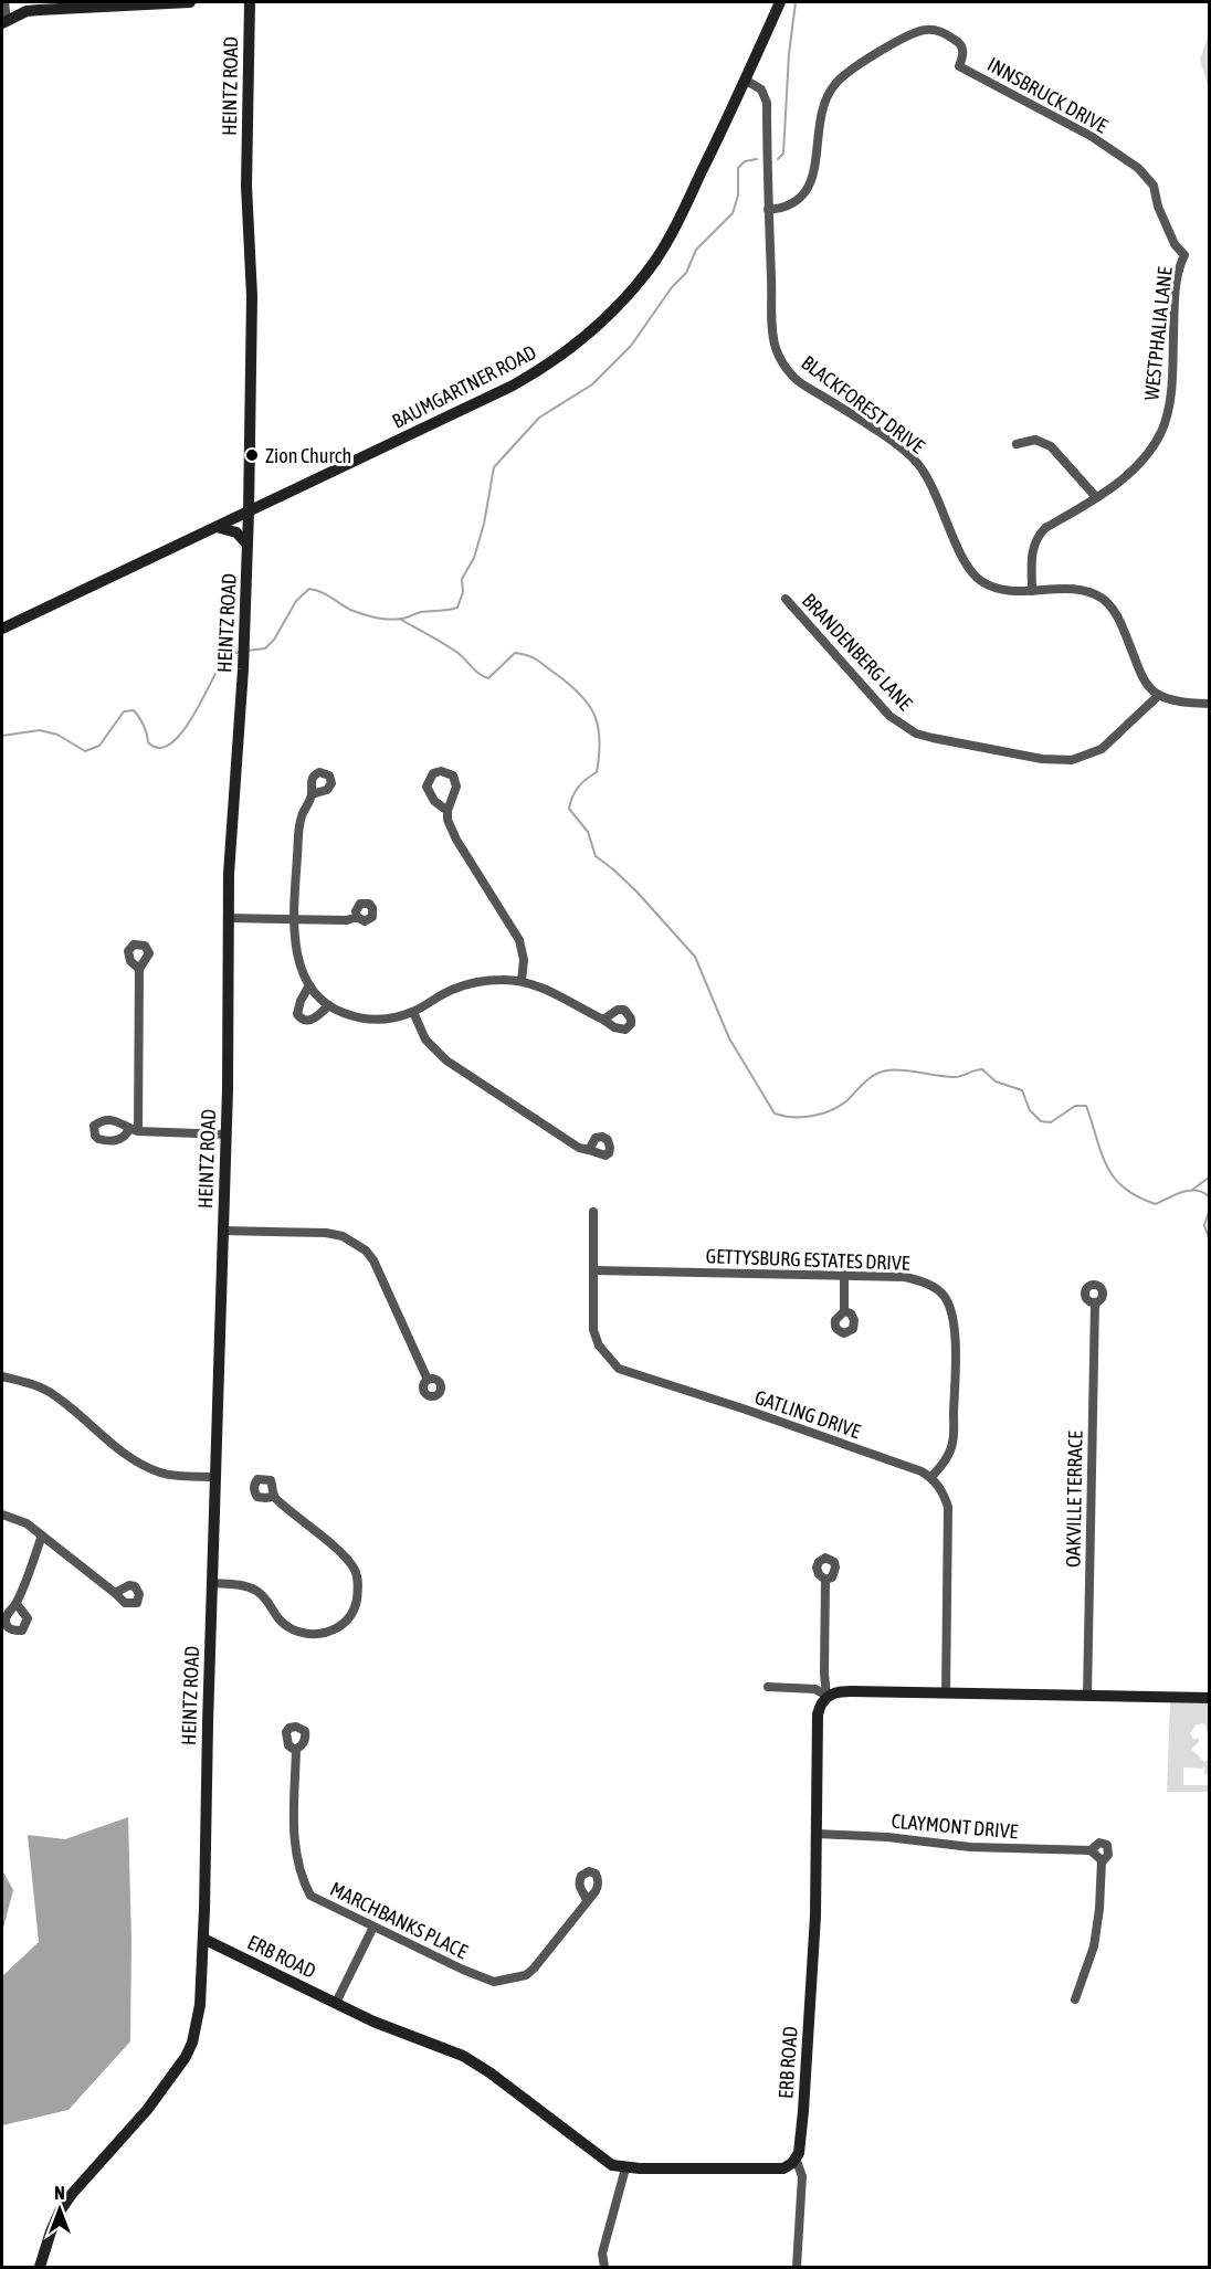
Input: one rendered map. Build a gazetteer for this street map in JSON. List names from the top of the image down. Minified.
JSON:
{"streets":{"street":["HEINTZ ROAD","INNSBRUCK DRIVE","WESTPHALIA LANE","BAUMGARTNER ROAD","BLACKFOREST DRIVE","BRANDENBERG LANE","GETTYSBURG ESTATES DRIVE","GATLING DRIVE","OAKVILLE TERRACE","CLAYMONT DRIVE","MARCHBANKS PLACE","ERB ROAD"]},"crossings":[["HEINTZ ROAD","BAUMGARTNER ROAD"],["HEINTZ ROAD","ERB ROAD"],["INNSBRUCK DRIVE","WESTPHALIA LANE"],["INNSBRUCK DRIVE","BLACKFOREST DRIVE"],["WESTPHALIA LANE","BLACKFOREST DRIVE"],["BAUMGARTNER ROAD","BLACKFOREST DRIVE"],["BLACKFOREST DRIVE","BRANDENBERG LANE"],["GETTYSBURG ESTATES DRIVE","GATLING DRIVE"],["CLAYMONT DRIVE","ERB ROAD"]],"places":["Zion Church"],"north":"top"}
